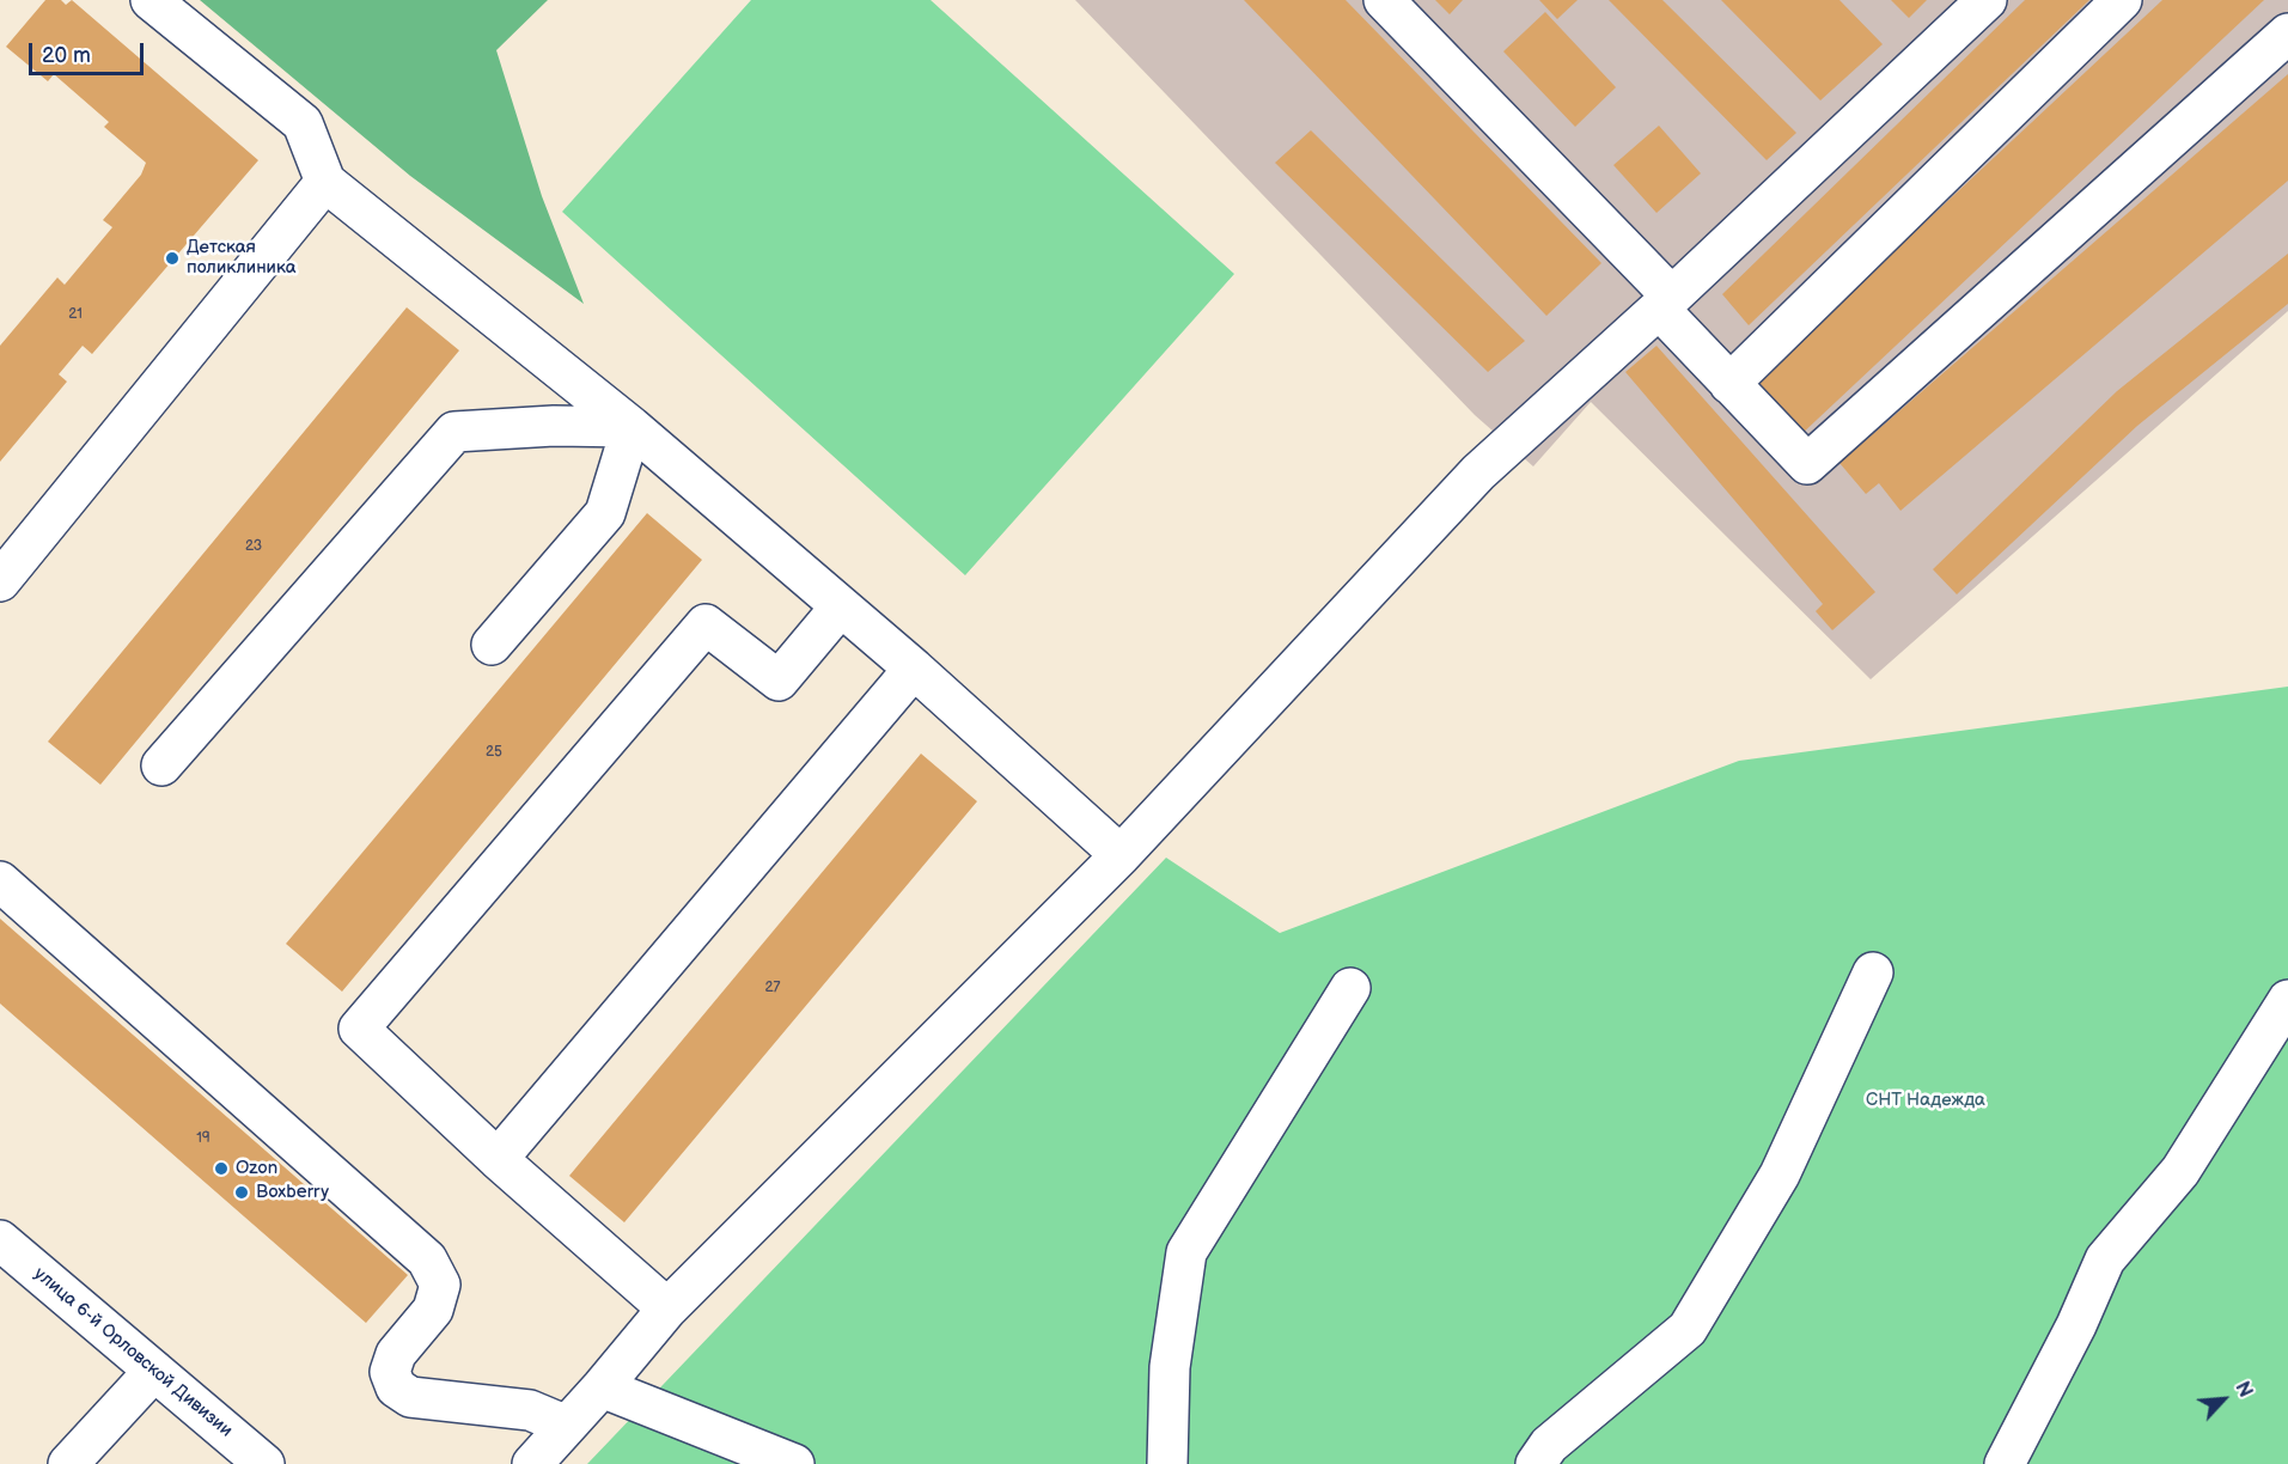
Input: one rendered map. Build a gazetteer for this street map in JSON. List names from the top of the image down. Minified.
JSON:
{"streets":{"street":["улица 6-й Орловской Дивизии"]},"parks":["СНТ Надежда"],"places":["Детская поликлиника","Ozon","Boxberry"],"house_numbers":["21","23","25","27","19"],"scale_bar":"20 m","north":"top right"}
